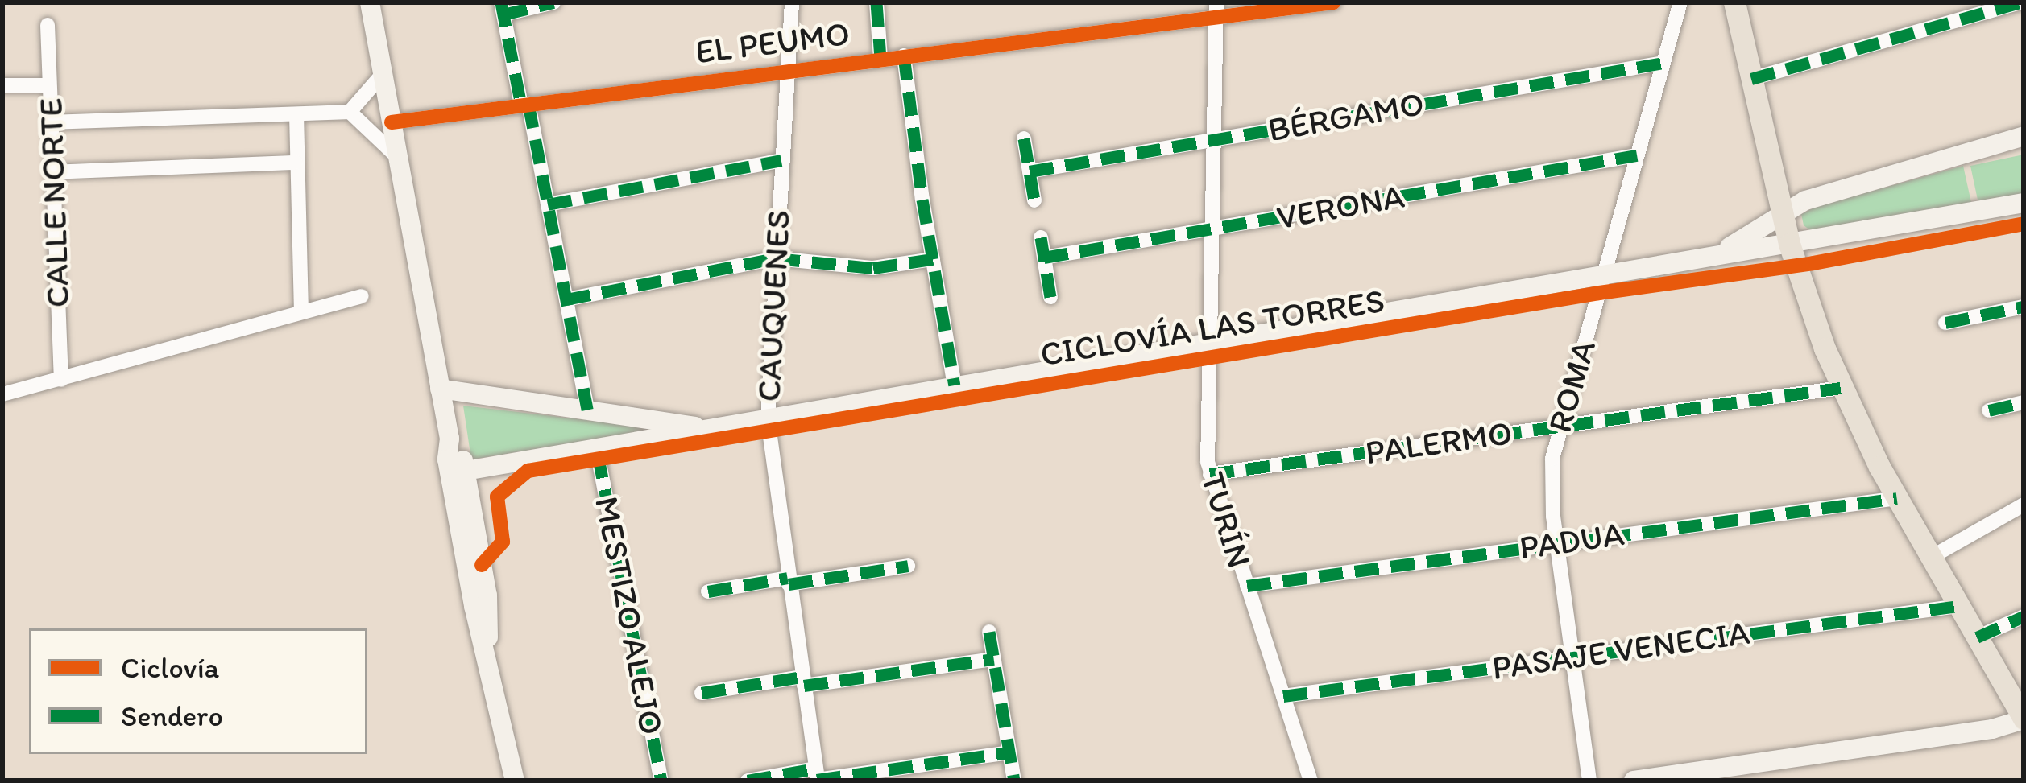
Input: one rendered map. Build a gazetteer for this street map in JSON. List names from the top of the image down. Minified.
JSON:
{"streets":{"street":["EL PEUMO","BÉRGAMO","CALLE NORTE","VERONA","CAUQUENES","ROMA","PALERMO","TURÍN","PADUA","MESTIZO ALEJO","PASAJE VENECIA"],"cycle path":["CICLOVÍA LAS TORRES"]},"crossings":[["EL PEUMO","CAUQUENES"],["EL PEUMO","TURÍN"],["BÉRGAMO","ROMA"],["BÉRGAMO","TURÍN"],["VERONA","ROMA"],["VERONA","TURÍN"],["ROMA","PALERMO"],["ROMA","PADUA"],["ROMA","PASAJE VENECIA"],["PALERMO","TURÍN"],["TURÍN","PADUA"],["TURÍN","PASAJE VENECIA"]],"legend":["Ciclovía","Sendero"]}
